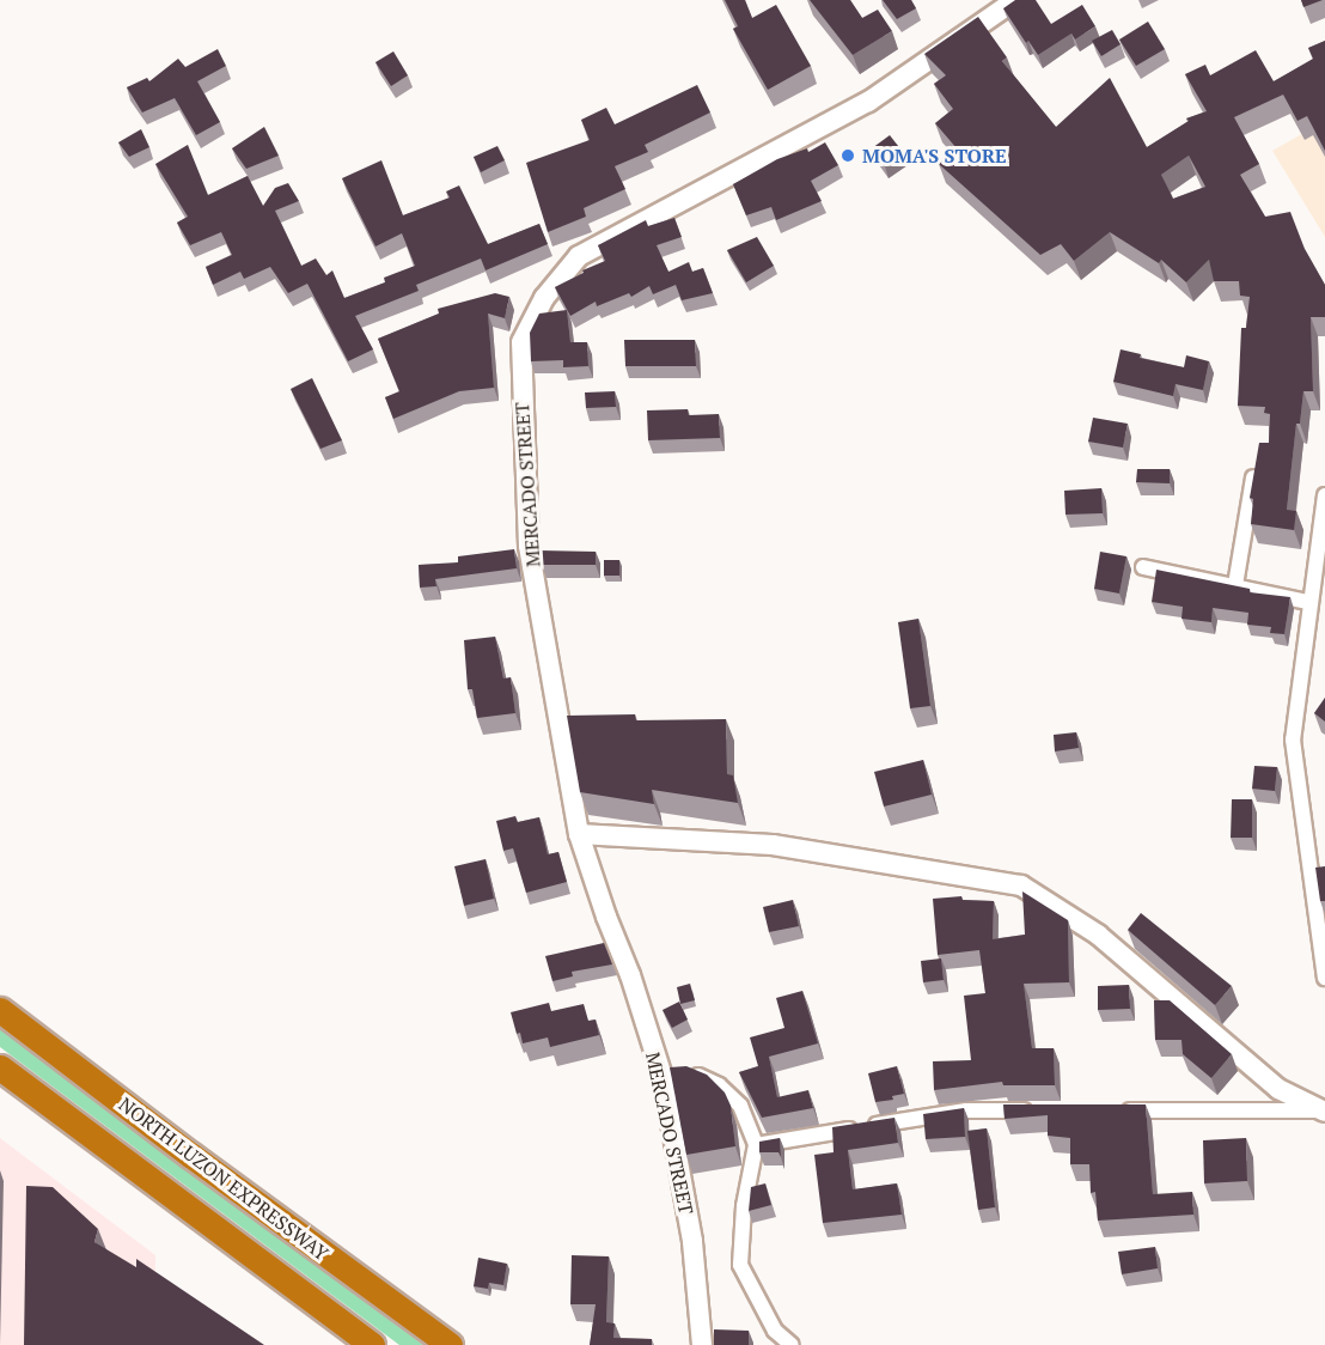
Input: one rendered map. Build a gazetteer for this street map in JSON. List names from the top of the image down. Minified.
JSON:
{"streets":{"highway":["NORTH LUZON EXPRESSWAY"],"main road":["MERCADO STREET"]},"places":["MOMA'S STORE"]}
